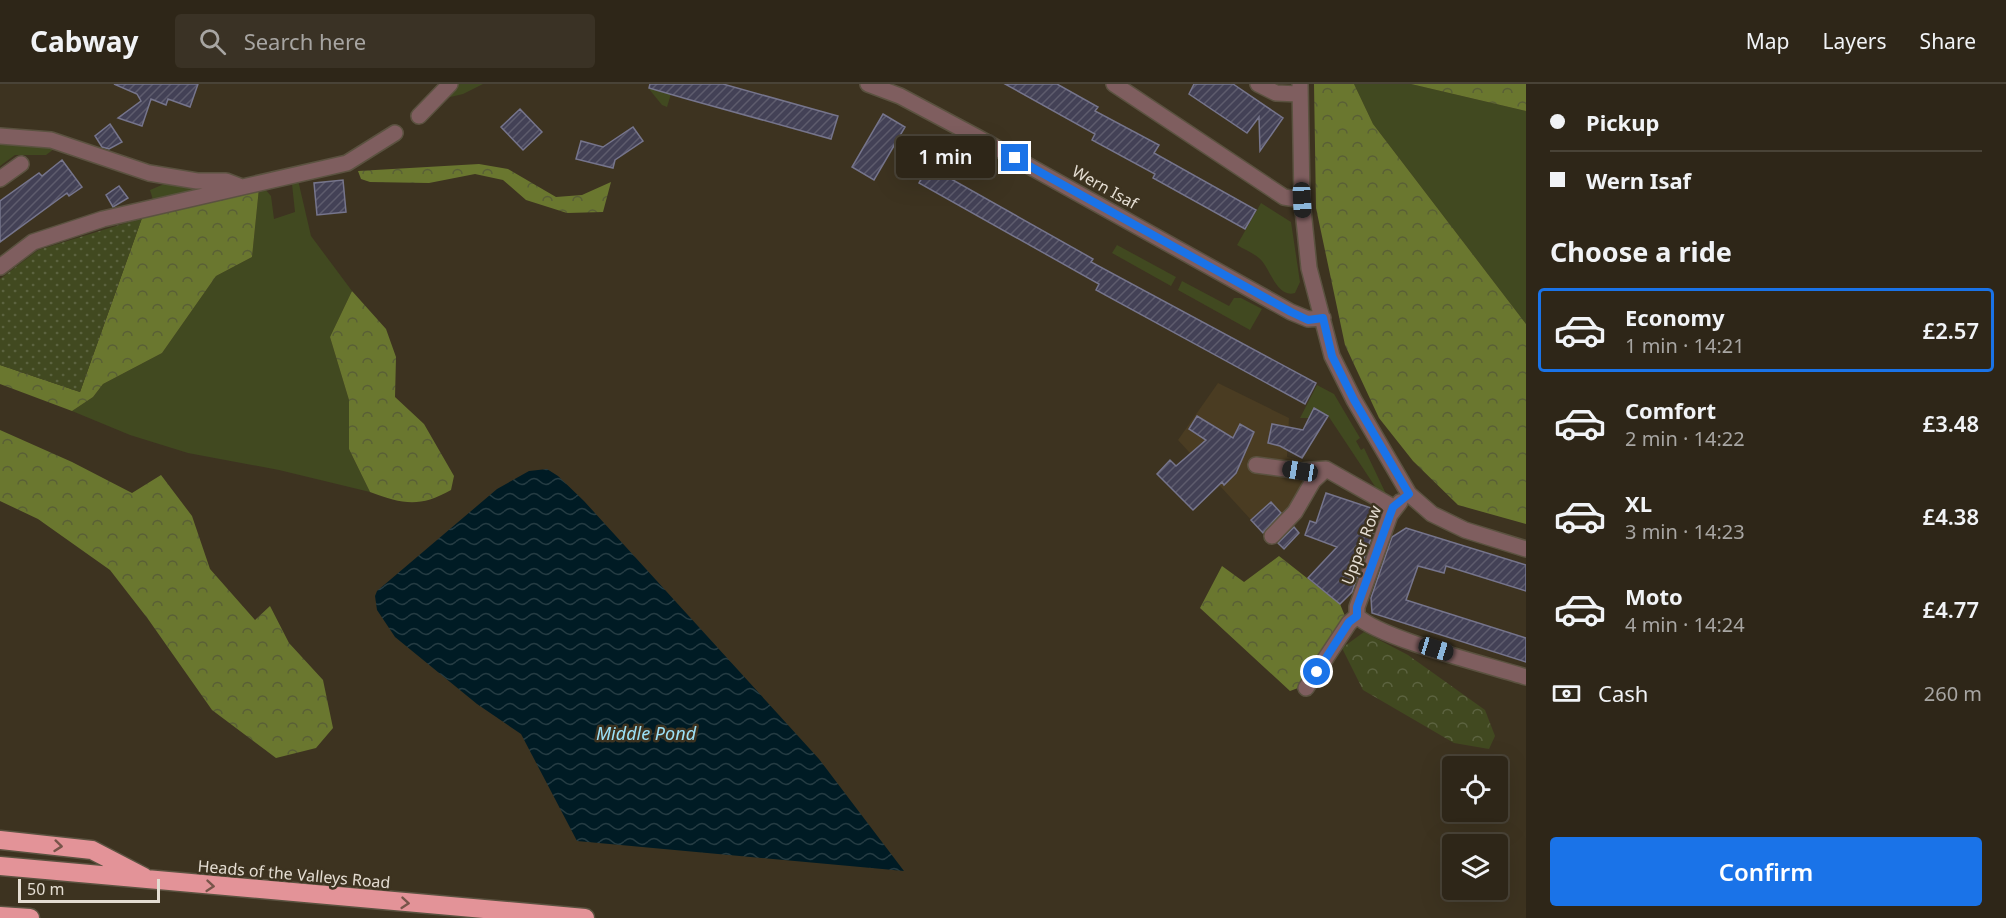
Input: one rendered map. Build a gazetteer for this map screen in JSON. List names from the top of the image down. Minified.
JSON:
{"streets":{"highway":["Heads of the Valleys Road"],"street":["Wern Isaf","Upper Row"]},"one_way":["Heads of the Valleys Road"],"water":["Middle Pond"],"scale_bar":"50 m","page":{"header":"Cabway","search":"Search here","nav":["Map","Layers","Share"],"banner":["Pickup","Wern Isaf"],"bubble":"1 min","heading":"Choose a ride","list":[{"name":"Economy","note":"1 min · 14:21","value":"£2.57"},{"name":"Comfort","note":"2 min · 14:22","value":"£3.48"},{"name":"XL","note":"3 min · 14:23","value":"£4.38"},{"name":"Moto","note":"4 min · 14:24","value":"£4.77"}],"pay":["Cash","260 m"],"buttons":"Confirm","scale":"50 m"}}
